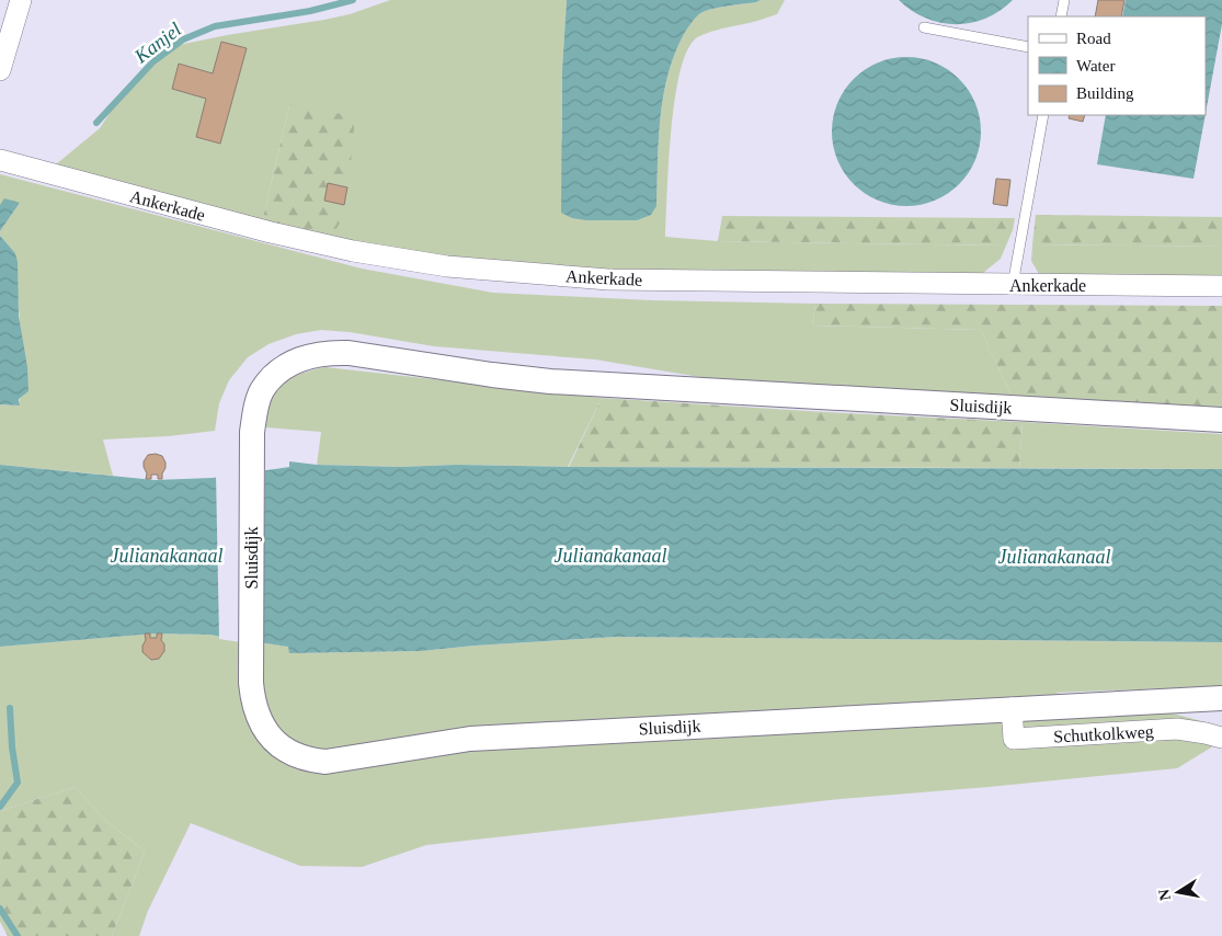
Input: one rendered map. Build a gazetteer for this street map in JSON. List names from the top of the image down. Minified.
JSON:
{"streets":{"street":["Ankerkade","Sluisdijk","Schutkolkweg"]},"crossings":[["Sluisdijk","Schutkolkweg"]],"water":["Kanjel","Julianakanaal"],"legend":["Road","Water","Building"],"north":"left"}
